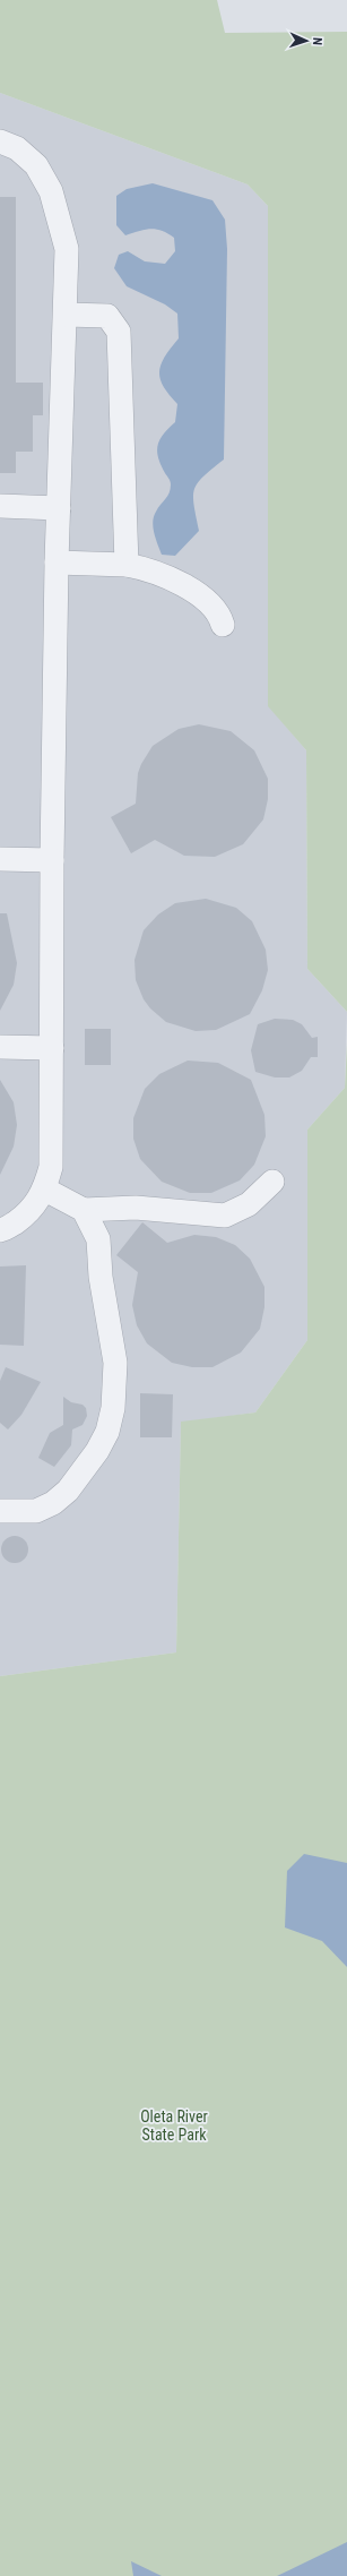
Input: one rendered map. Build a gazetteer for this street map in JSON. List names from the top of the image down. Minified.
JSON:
{"parks":["Oleta River State Park"],"north":"right"}
